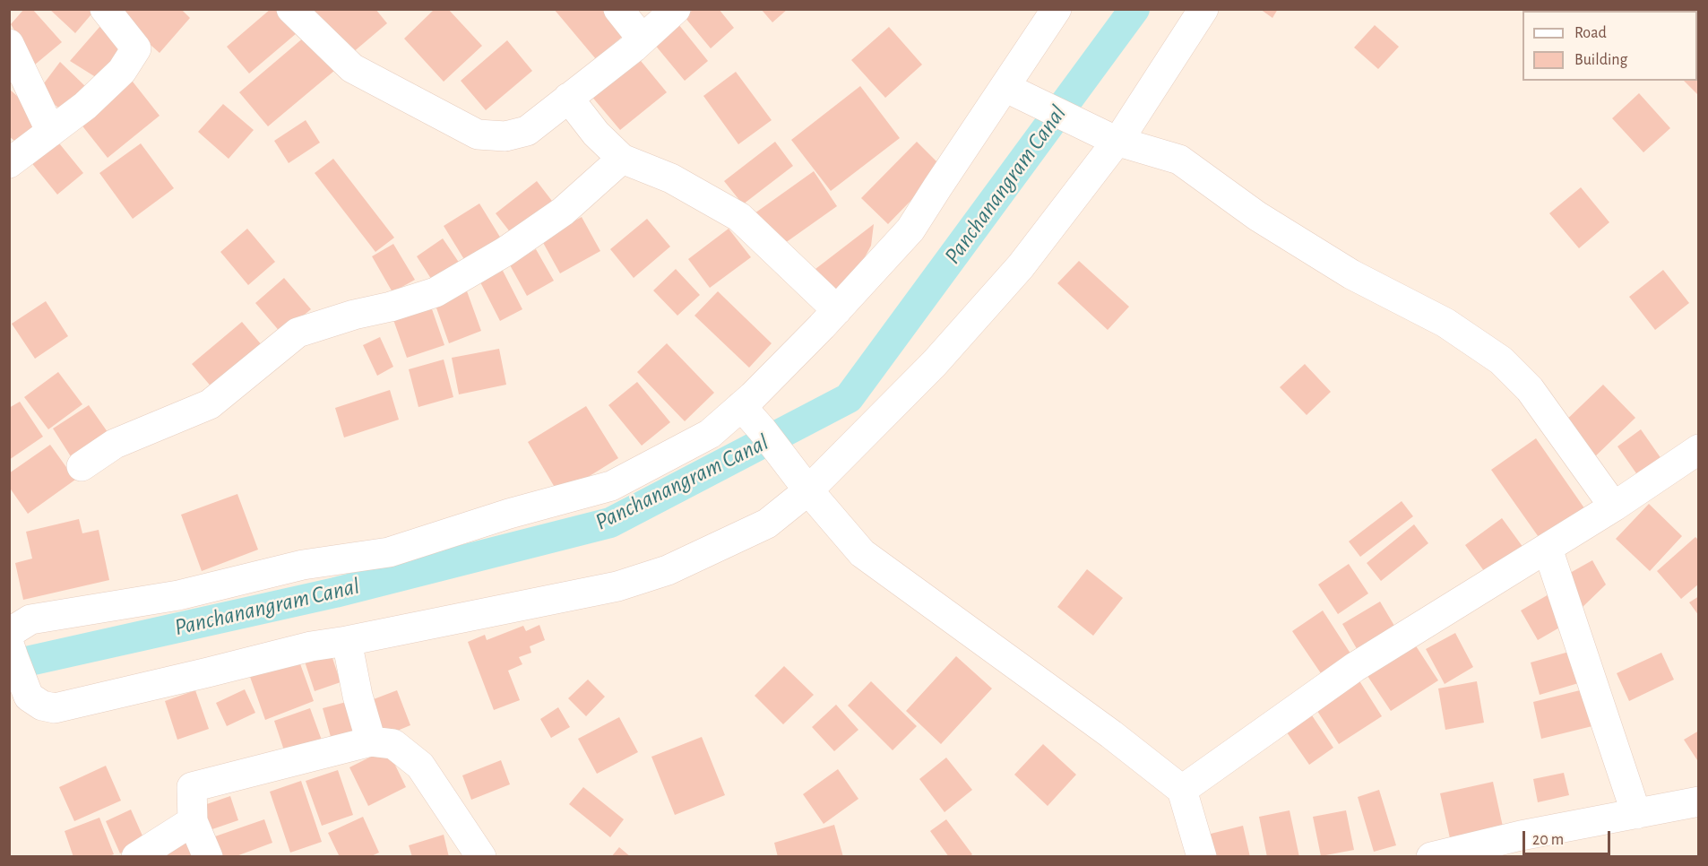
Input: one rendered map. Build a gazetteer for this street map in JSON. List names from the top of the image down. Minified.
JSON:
{"water":["Panchanangram Canal"],"legend":["Road","Building"],"scale_bar":"20 m"}
